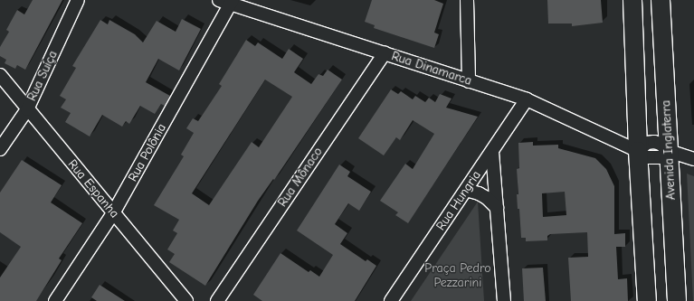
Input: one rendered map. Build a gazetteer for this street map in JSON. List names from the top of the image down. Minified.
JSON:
{"streets":{"main road":["Avenida Inglaterra"],"street":["Rua Dinamarca","Rua Suíça","Rua Polônia","Rua Mônaco","Rua Espanha","Rua Hungria"]},"crossings":[["Rua Dinamarca","Avenida Inglaterra"],["Rua Dinamarca","Rua Polônia"],["Rua Dinamarca","Rua Mônaco"],["Rua Dinamarca","Rua Hungria"],["Rua Suíça","Rua Espanha"],["Rua Polônia","Rua Espanha"]],"parks":["Praça Pedro Pezzarini"]}
